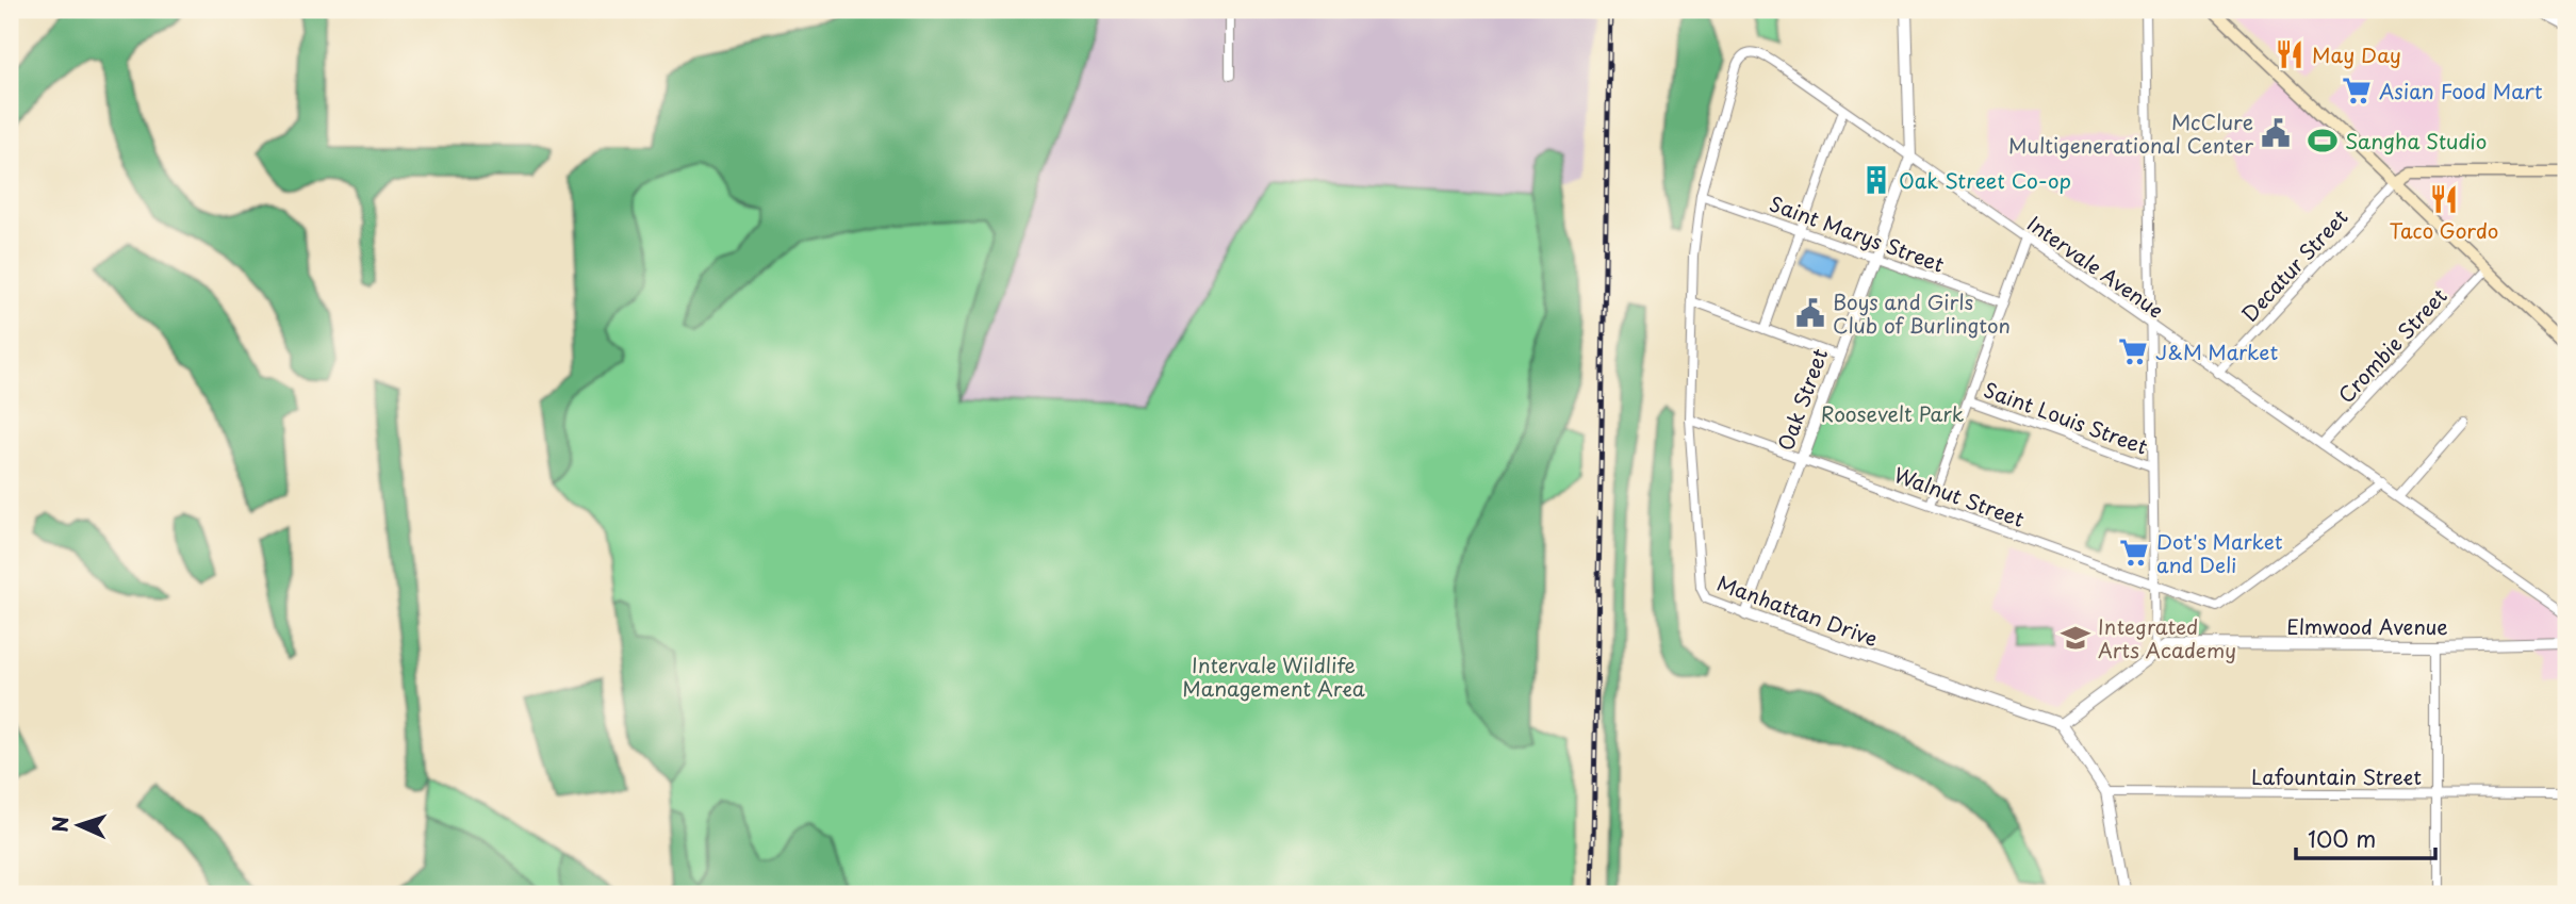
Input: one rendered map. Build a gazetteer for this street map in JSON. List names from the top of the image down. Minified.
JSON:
{"streets":{"street":["Saint Marys Street","Decatur Street","Intervale Avenue","Crombie Street","Oak Street","Saint Louis Street","Walnut Street","Manhattan Drive","Elmwood Avenue","Lafountain Street"]},"crossings":[["Saint Marys Street","Oak Street"],["Saint Marys Street","Manhattan Drive"],["Decatur Street","Intervale Avenue"],["Intervale Avenue","Crombie Street"],["Intervale Avenue","Oak Street"],["Intervale Avenue","Walnut Street"],["Intervale Avenue","Manhattan Drive"],["Oak Street","Walnut Street"],["Oak Street","Manhattan Drive"],["Walnut Street","Manhattan Drive"]],"parks":["Roosevelt Park","Intervale Wildlife Management Area"],"places":{"restaurant":["May Day","Taco Gordo"],"supermarket":["Asian Food Mart","J&M Market","Dot's Market and Deli"],"public building":["McClure Multigenerational Center","Boys and Girls Club of Burlington"],"sports":["Sangha Studio"],"building":["Oak Street Co-op"],"school or university":["Integrated Arts Academy"]},"scale_bar":"100 m","north":"left"}
